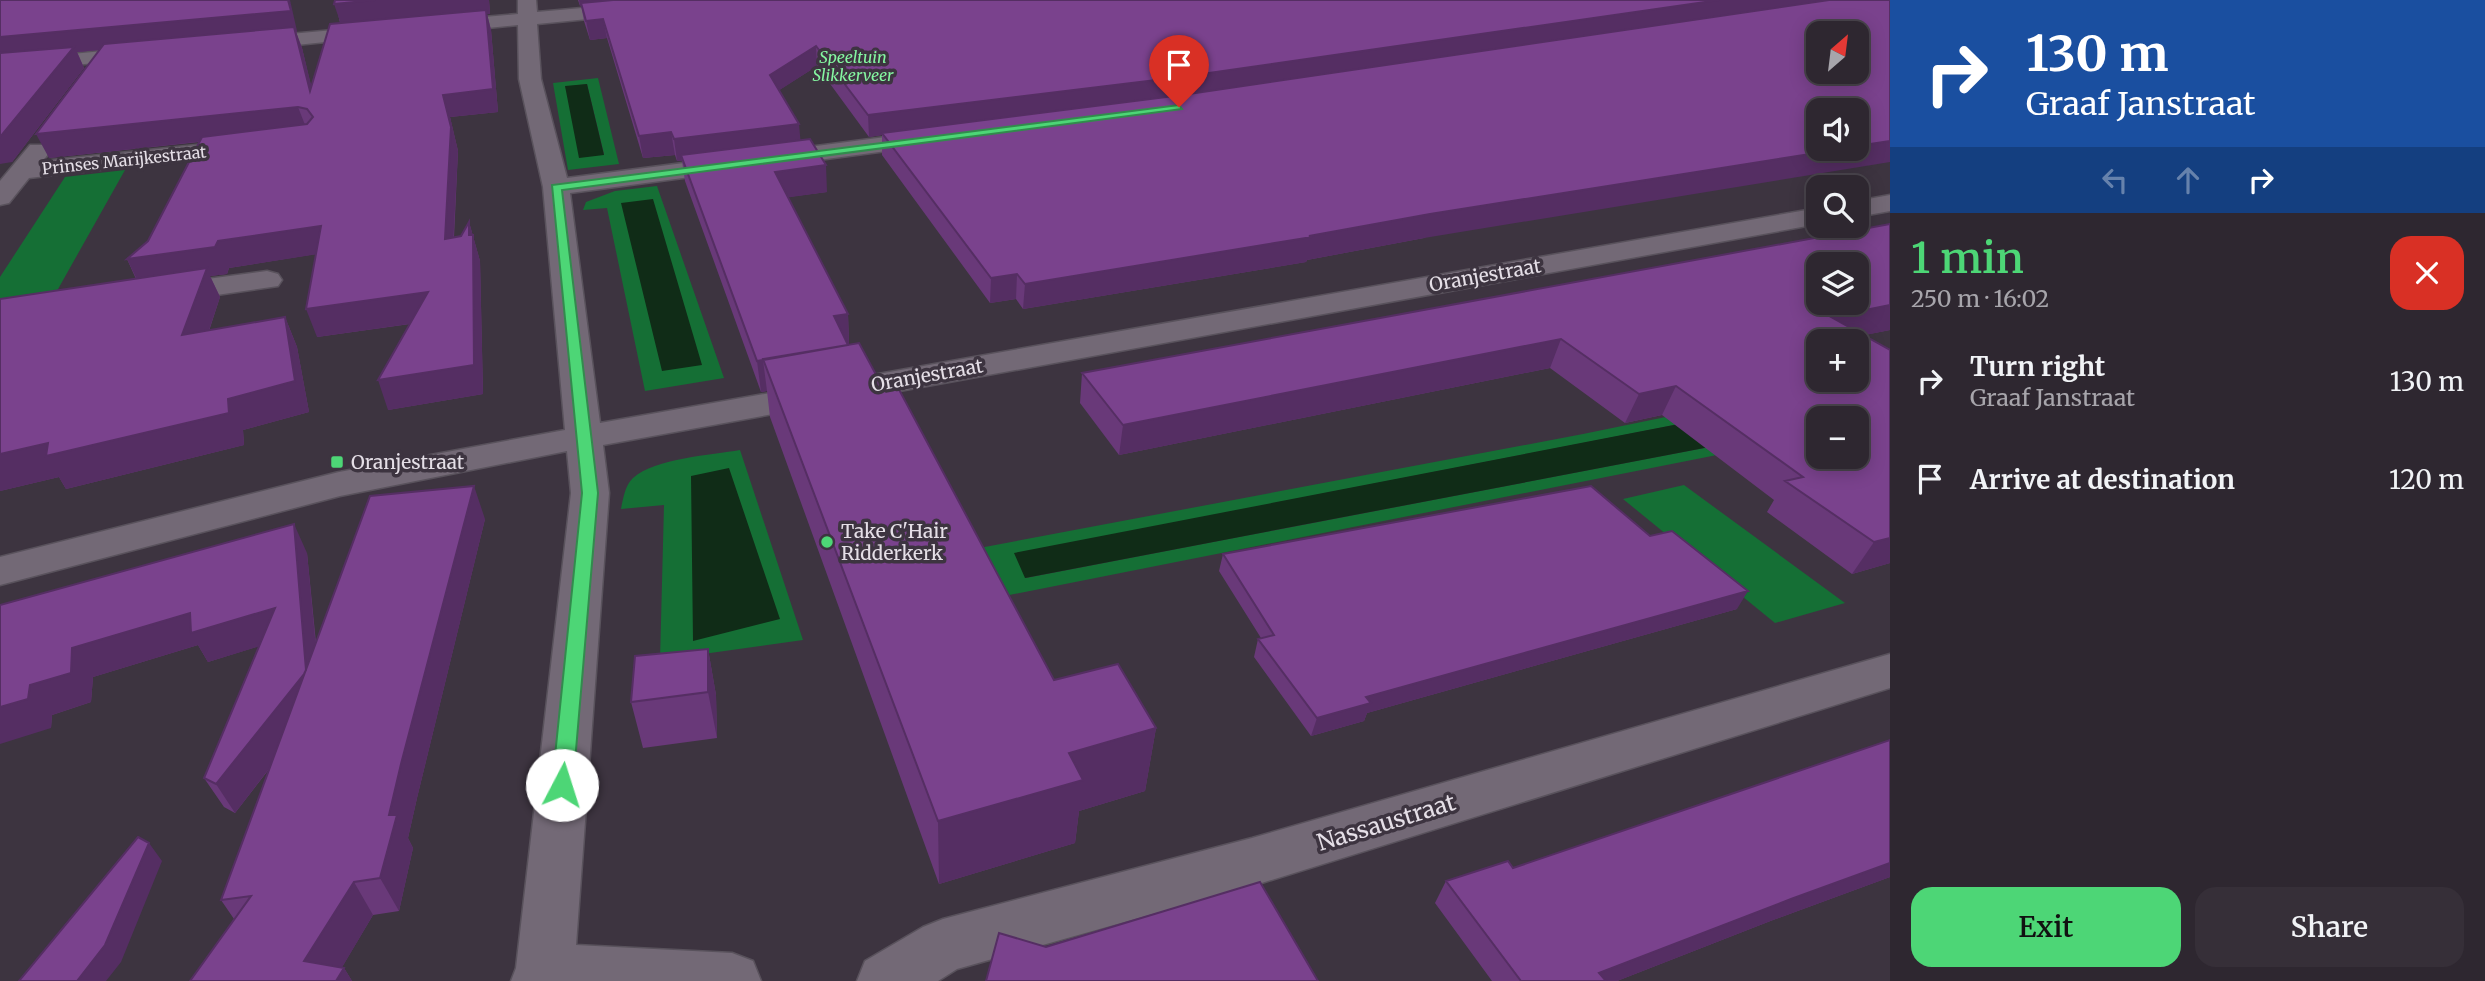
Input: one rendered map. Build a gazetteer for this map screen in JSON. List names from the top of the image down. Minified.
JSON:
{"streets":{"street":["Prinses Marijkestraat","Oranjestraat","Nassaustraat"]},"parks":["Speeltuin Slikkerveer"],"places":{"transit":["Oranjestraat"],"other":["Take C'Hair Ridderkerk"]},"north":"top right","page":{"turn":["130 m","Graaf Janstraat"],"map_buttons":["+","−"],"heading":["1 min","250 m · 16:02"],"list":[{"name":"Turn right","note":"Graaf Janstraat","value":"130 m"},{"name":"Arrive at destination","value":"120 m"}],"buttons":["Exit","Share"]}}
